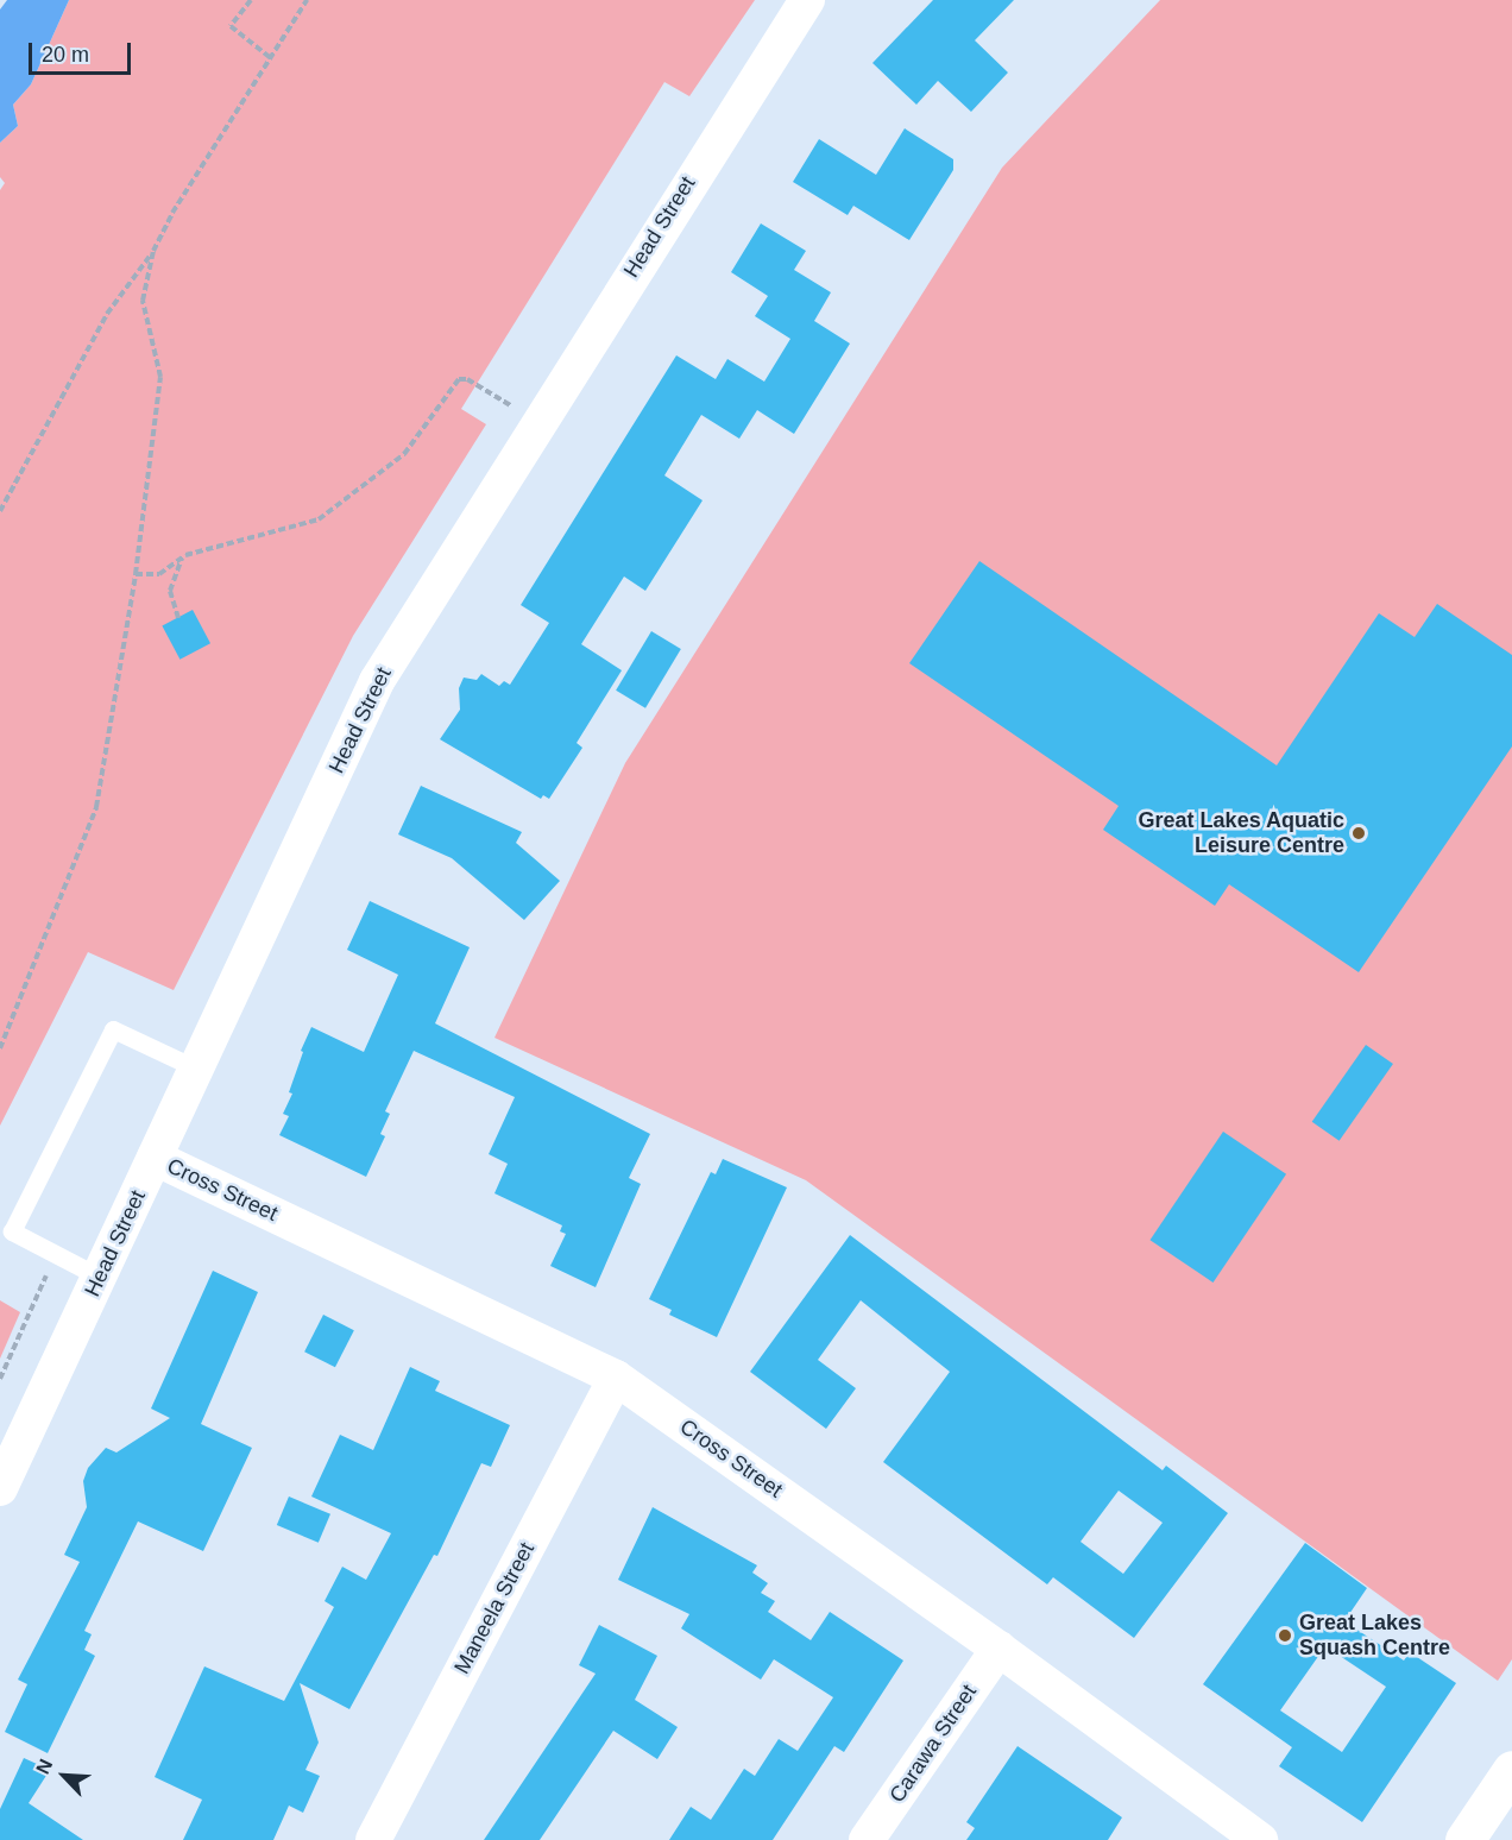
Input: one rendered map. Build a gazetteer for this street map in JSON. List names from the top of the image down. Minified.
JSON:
{"streets":{"street":["Head Street","Cross Street","Maneela Street","Carawa Street"]},"crossings":[["Head Street","Cross Street"],["Cross Street","Maneela Street"],["Cross Street","Carawa Street"]],"places":["Great Lakes Aquatic Leisure Centre","Great Lakes Squash Centre"],"scale_bar":"20 m","north":"top left"}
